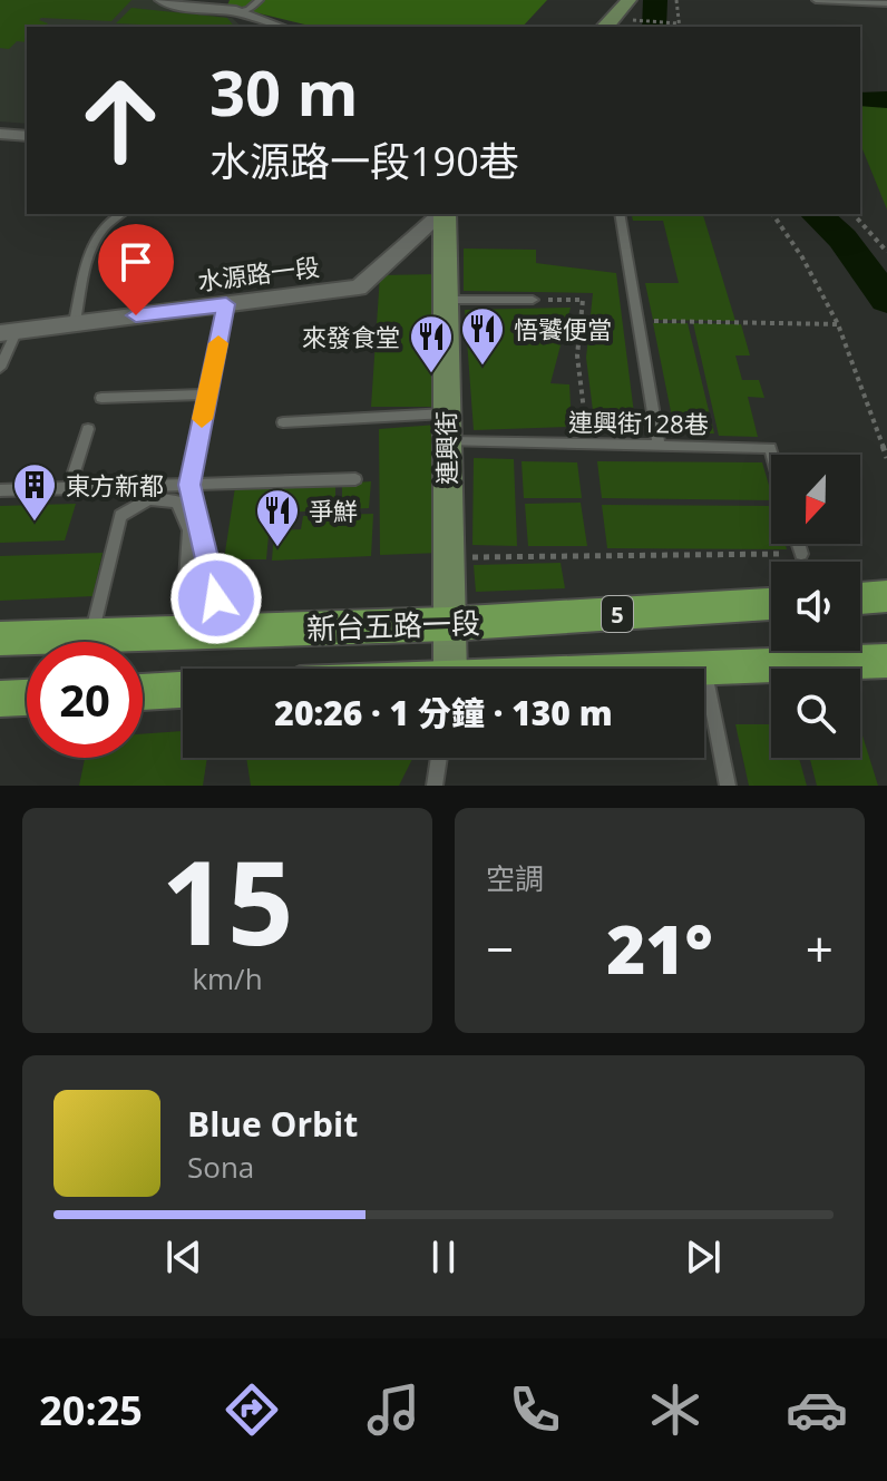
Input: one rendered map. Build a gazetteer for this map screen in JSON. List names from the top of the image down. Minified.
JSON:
{"streets":{"main road":["5","新台五路一段"],"street":["水源路一段","連興街"],"lane":["連興街128巷"]},"crossings":[["連興街128巷","連興街"],["連興街","新台五路一段"]],"places":{"restaurant":["悟饕便當","來發食堂","爭鮮"],"building":["東方新都"]},"north":"bottom","page":{"turn":["30 m","水源路一段190巷"],"limit":"20","trip":"20:26 · 1 分鐘 · 130 m","tile":[["15","km/h"],"空調"],"heat":["−","21°","+"],"song":["Blue Orbit","Sona"],"tabs":"20:25"}}
